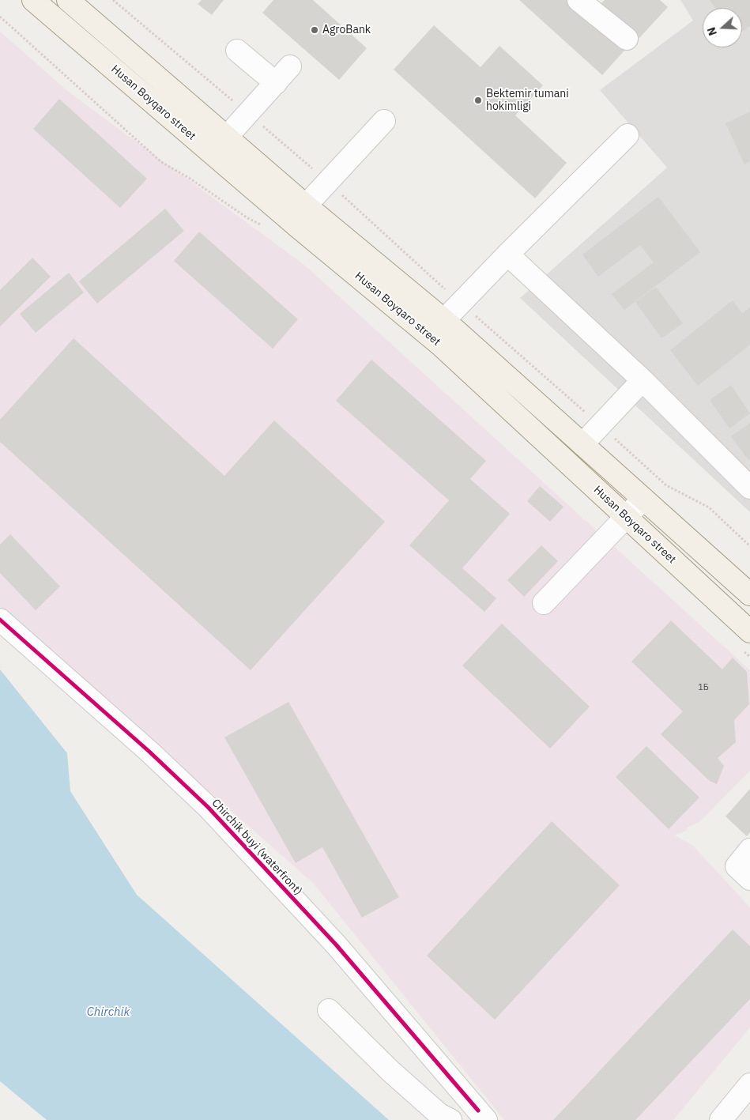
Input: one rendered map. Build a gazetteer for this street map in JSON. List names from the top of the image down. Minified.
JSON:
{"streets":{"main road":["Husan Boyqaro street"],"street":["Chirchik buyi (waterfront)"]},"water":["Chirchik"],"places":["AgroBank","Bektemir tumani hokimligi"],"house_numbers":["1Б"],"north":"left"}
